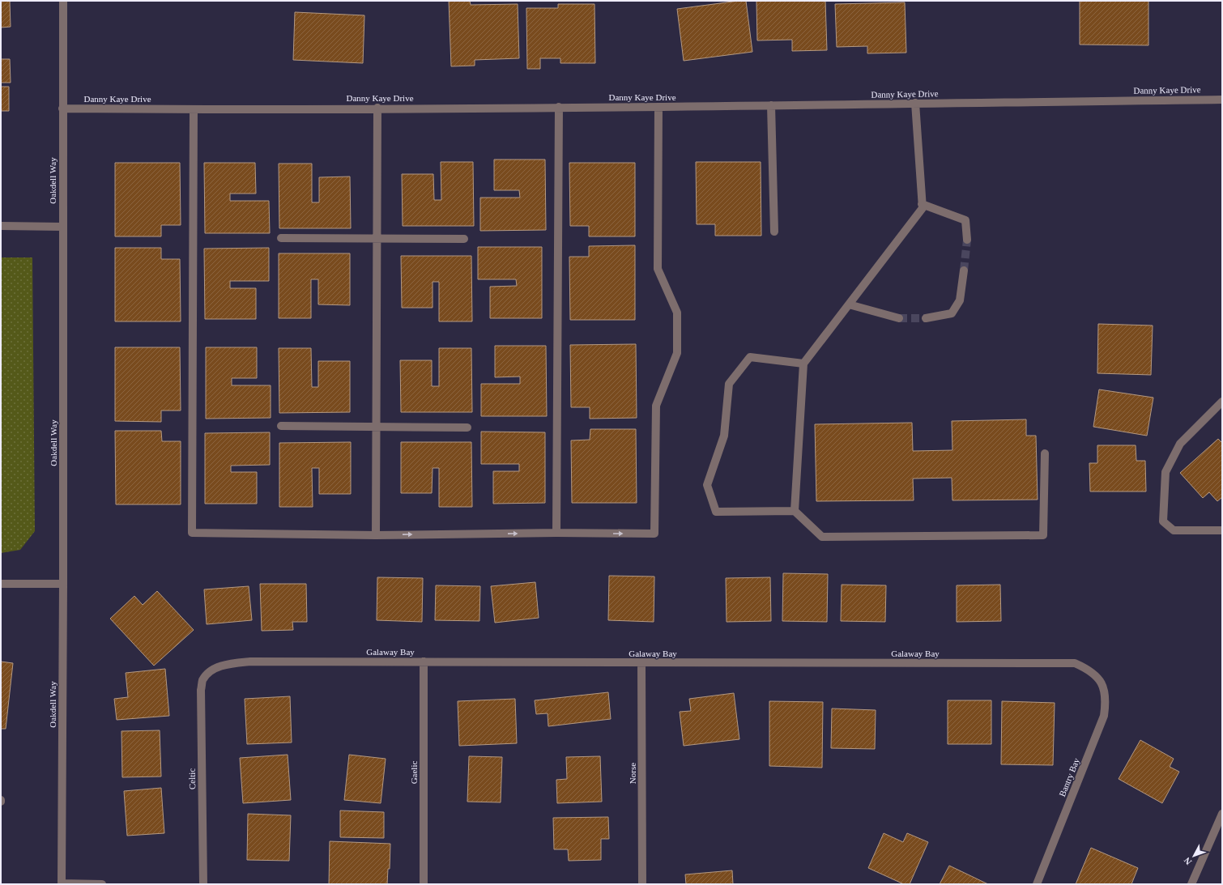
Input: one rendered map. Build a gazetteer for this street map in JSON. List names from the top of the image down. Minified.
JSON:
{"streets":{"street":["Danny Kaye Drive","Oakdell Way","Galaway Bay","Gaelic","Norse","Bantry Bay","Celtic"]},"crossings":[["Danny Kaye Drive","Oakdell Way"],["Galaway Bay","Gaelic"],["Galaway Bay","Norse"],["Galaway Bay","Bantry Bay"],["Galaway Bay","Celtic"]],"north":"bottom left"}
